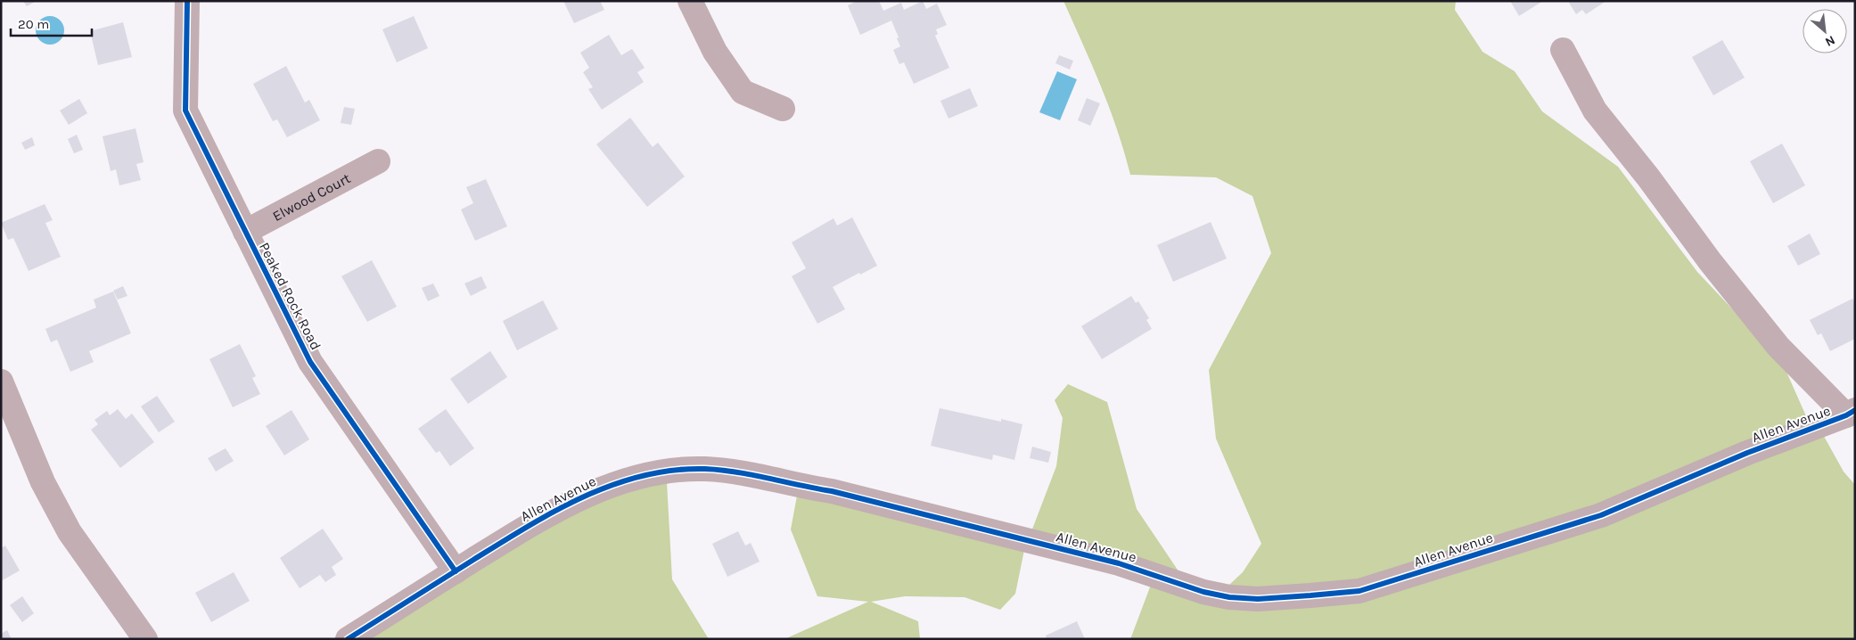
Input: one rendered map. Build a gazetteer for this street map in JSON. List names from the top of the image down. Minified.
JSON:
{"streets":{"street":["Elwood Court","Peaked Rock Road","Allen Avenue"]},"crossings":[["Elwood Court","Peaked Rock Road"],["Peaked Rock Road","Allen Avenue"]],"scale_bar":"20 m","north":"bottom right"}
